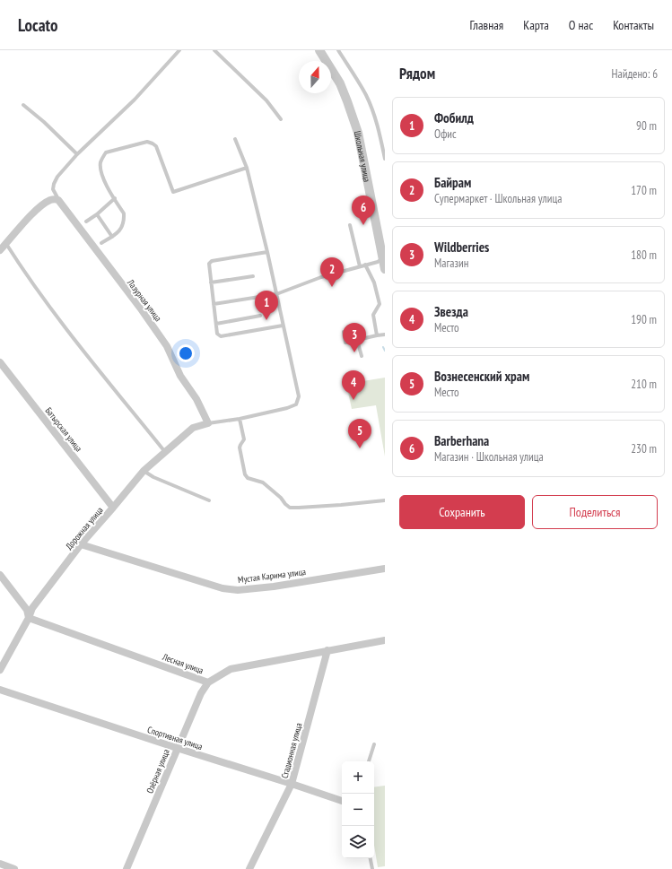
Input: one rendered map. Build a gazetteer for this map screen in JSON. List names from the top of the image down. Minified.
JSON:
{"streets":{"street":["Школьная улица","Лазурная улица","Батырская улица","Дорожная улица","Мустая Карима улица","Лесная улица","Спортивная улица","Стадионная улица","Озёрная улица"]},"crossings":[["Лазурная улица","Дорожная улица"],["Батырская улица","Дорожная улица"],["Дорожная улица","Мустая Карима улица"],["Дорожная улица","Лесная улица"],["Лесная улица","Стадионная улица"],["Лесная улица","Озёрная улица"],["Спортивная улица","Стадионная улица"],["Спортивная улица","Озёрная улица"]],"north":"top","page":{"header":"Locato","nav":["Главная","Карта","О нас","Контакты"],"heading":["Рядом","Найдено: 6"],"list":[{"mark":"1","name":"Фобилд","note":"Офис","value":"90 m"},{"mark":"2","name":"Байрам","note":"Супермаркет · Школьная улица","value":"170 m"},{"mark":"3","name":"Wildberries","note":"Магазин","value":"180 m"},{"mark":"4","name":"Звезда","note":"Место","value":"190 m"},{"mark":"5","name":"Вознесенский храм","note":"Место","value":"210 m"},{"mark":"6","name":"Barberhana","note":"Магазин · Школьная улица","value":"230 m"}],"pins":["6","2","1","3","4","5"],"buttons":["Сохранить","Поделиться"],"map_buttons":["+","−"]}}
